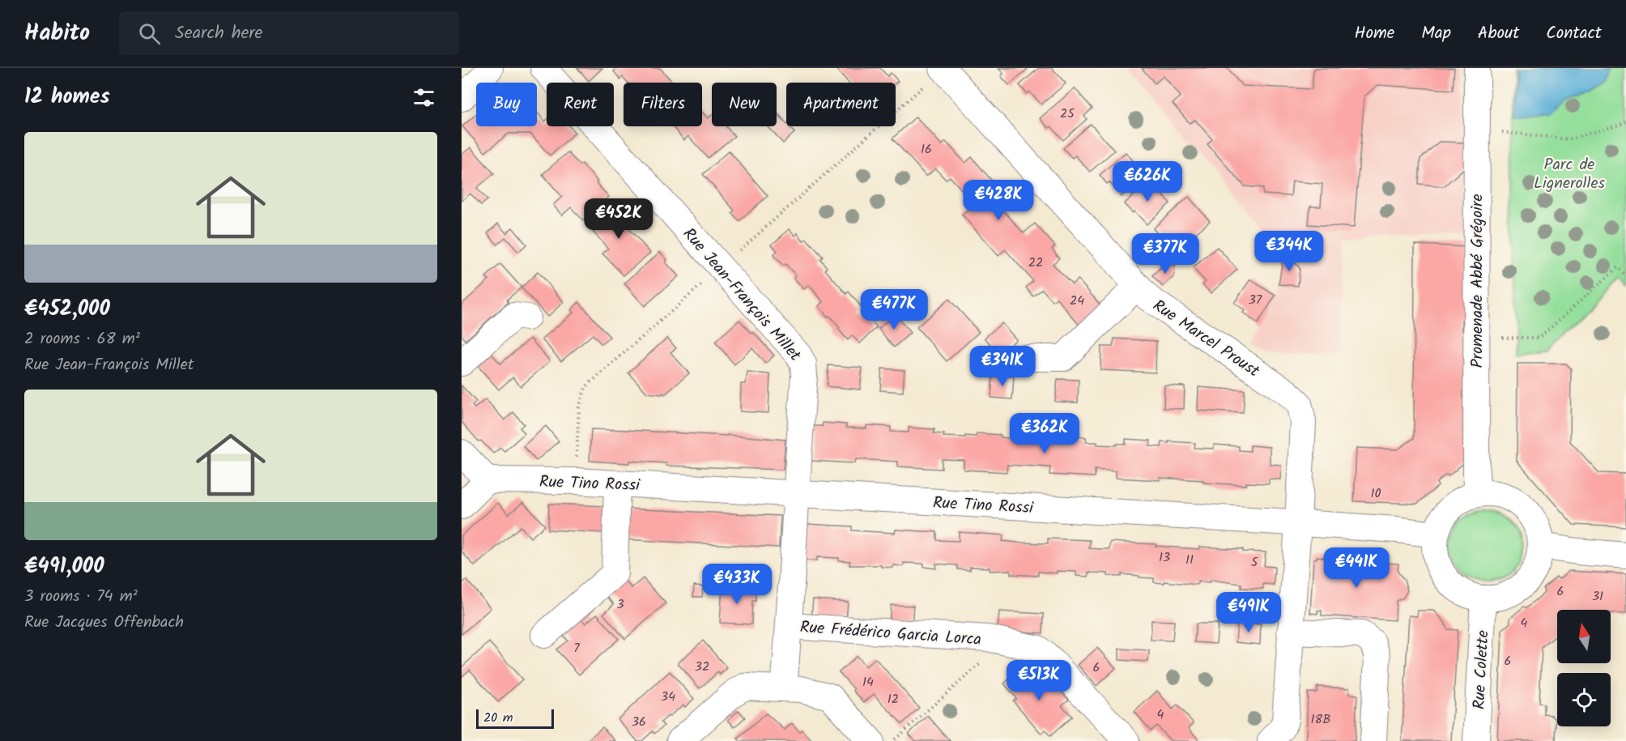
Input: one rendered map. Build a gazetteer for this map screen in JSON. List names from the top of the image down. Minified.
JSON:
{"streets":{"street":["Promenade Abbé Grégoire","Rue Jean-François Millet","Rue Marcel Proust","Rue Tino Rossi","Rue Frédérico Garcia Lorca","Rue Colette"]},"crossings":[["Promenade Abbé Grégoire","Rue Tino Rossi"],["Promenade Abbé Grégoire","Rue Colette"],["Rue Jean-François Millet","Rue Tino Rossi"],["Rue Jean-François Millet","Rue Frédérico Garcia Lorca"],["Rue Marcel Proust","Rue Tino Rossi"],["Rue Tino Rossi","Rue Colette"]],"parks":["Parc de Lignerolles"],"house_numbers":["25","16","22","37","24","10","13","11","5","6","31","3","4","7","6","32","6","14","34","12","4","18B","36"],"scale_bar":"20 m","north":"top","page":{"header":"Habito","search":"Search here","nav":["Home","Map","About","Contact"],"heading":"12 homes","chip":["Buy","Rent","Filters","New","Apartment"],"list":[{"name":"€452,000","note":"2 rooms · 68 m² · Rue Jean-François Millet"},{"name":"€491,000","note":"3 rooms · 74 m² · Rue Jacques Offenbach"}],"price":["€626K","€428K","€452K","€344K","€377K","€477K","€341K","€362K","€441K","€433K","€491K","€513K"],"scale":"20 m"}}
